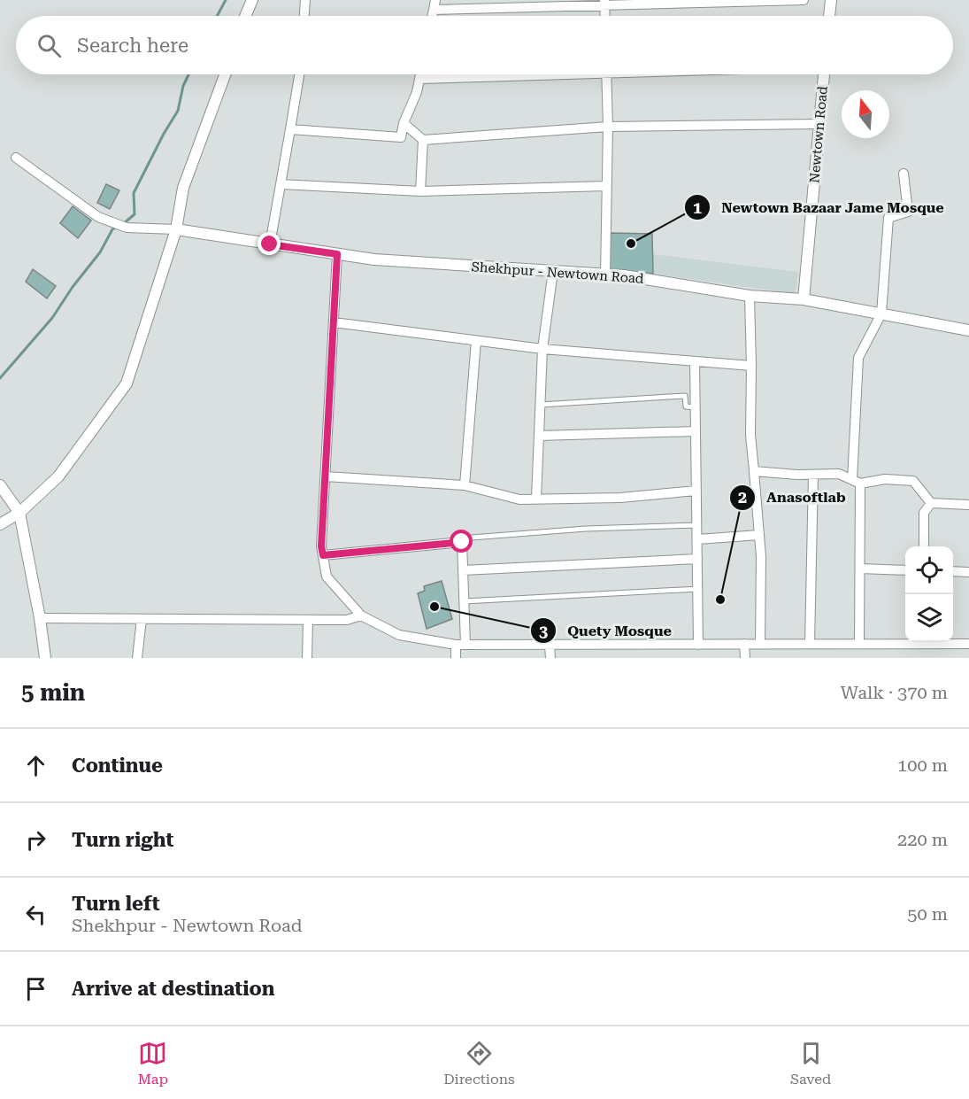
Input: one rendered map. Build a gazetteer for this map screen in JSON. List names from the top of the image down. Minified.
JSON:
{"streets":{"street":["Newtown Road","Shekhpur - Newtown Road"]},"crossings":[["Newtown Road","Shekhpur - Newtown Road"]],"places":["Newtown Bazaar Jame Mosque","Anasoftlab","Quety Mosque"],"north":"top","page":{"search":"Search here","heading":["5 min","Walk · 370 m"],"list":[["Continue","100 m"],["Turn right","220 m"],["Turn left","Shekhpur - Newtown Road","50 m"],"Arrive at destination"],"nav":["Map","Directions","Saved"]}}
